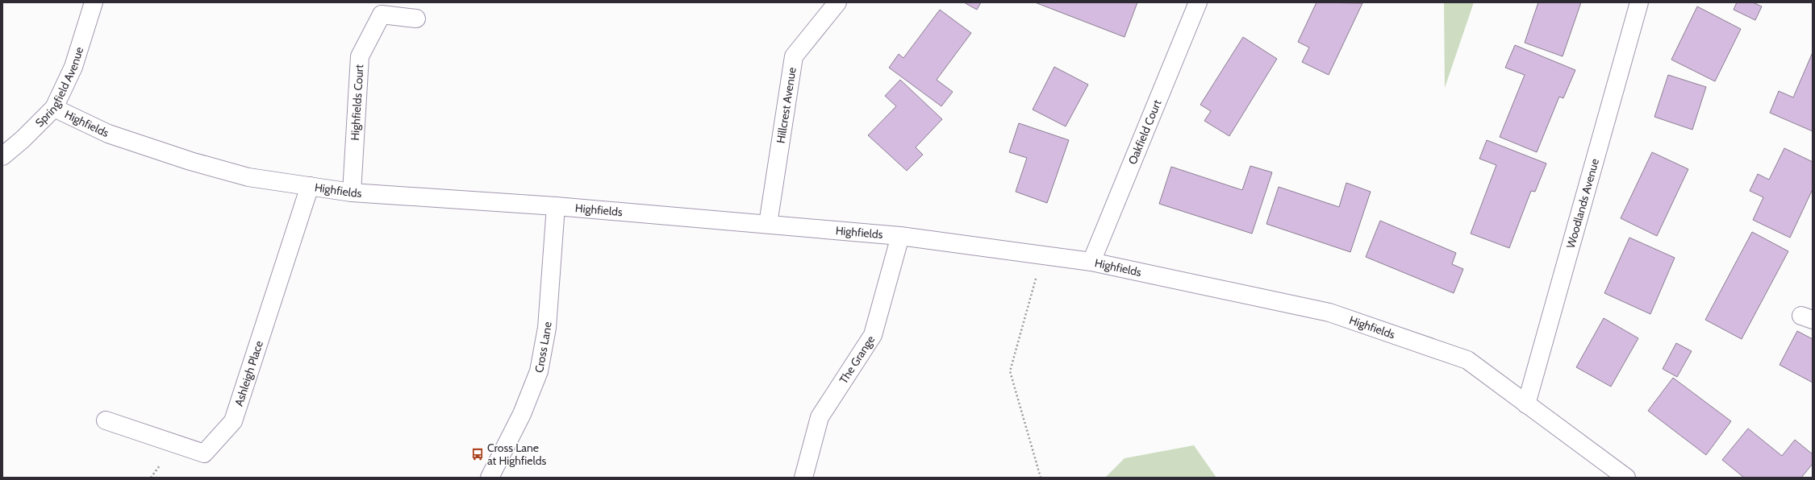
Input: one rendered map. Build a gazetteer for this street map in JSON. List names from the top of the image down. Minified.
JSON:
{"streets":{"street":["Springfield Avenue","Highfields Court","Hillcrest Avenue","Highfields","Oakfield Court","Woodlands Avenue","Cross Lane","The Grange","Ashleigh Place"]},"crossings":[["Springfield Avenue","Highfields"],["Highfields Court","Highfields"],["Hillcrest Avenue","Highfields"],["Highfields","Oakfield Court"],["Highfields","Woodlands Avenue"],["Highfields","Cross Lane"],["Highfields","The Grange"],["Highfields","Ashleigh Place"]],"places":{"bus stop":["Cross Lane at Highfields"]}}
